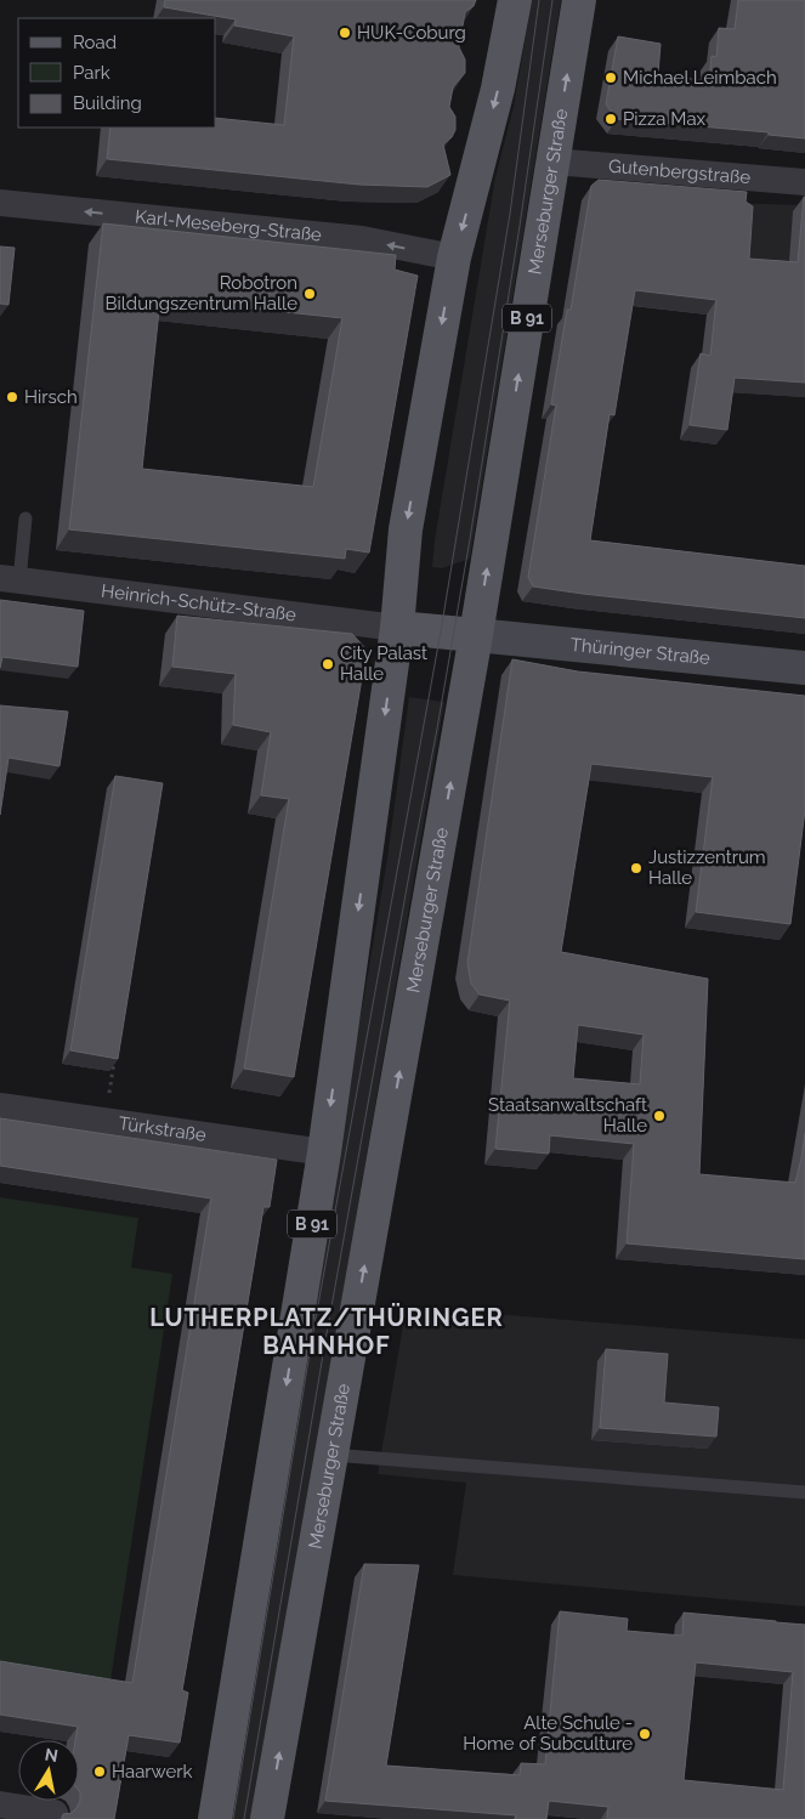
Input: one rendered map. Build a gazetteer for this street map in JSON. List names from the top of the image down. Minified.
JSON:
{"streets":{"main road":["Merseburger Straße","B 91"],"street":["Gutenbergstraße","Karl-Meseberg-Straße","Heinrich-Schütz-Straße","Thüringer Straße","Türkstraße"]},"crossings":[["Gutenbergstraße","Merseburger Straße"],["Merseburger Straße","Thüringer Straße"],["Karl-Meseberg-Straße","B 91"],["B 91","Heinrich-Schütz-Straße"],["B 91","Türkstraße"]],"one_way":["Karl-Meseberg-Straße"],"districts":["LUTHERPLATZ/THÜRINGER BAHNHOF"],"places":["HUK-Coburg","Michael Leimbach","Pizza Max","Robotron Bildungszentrum Halle","Hirsch","City Palast Halle","Justizzentrum Halle","Staatsanwaltschaft Halle","Alte Schule - Home of Subculture","Haarwerk"],"legend":["Road","Park","Building"],"north":"top"}
